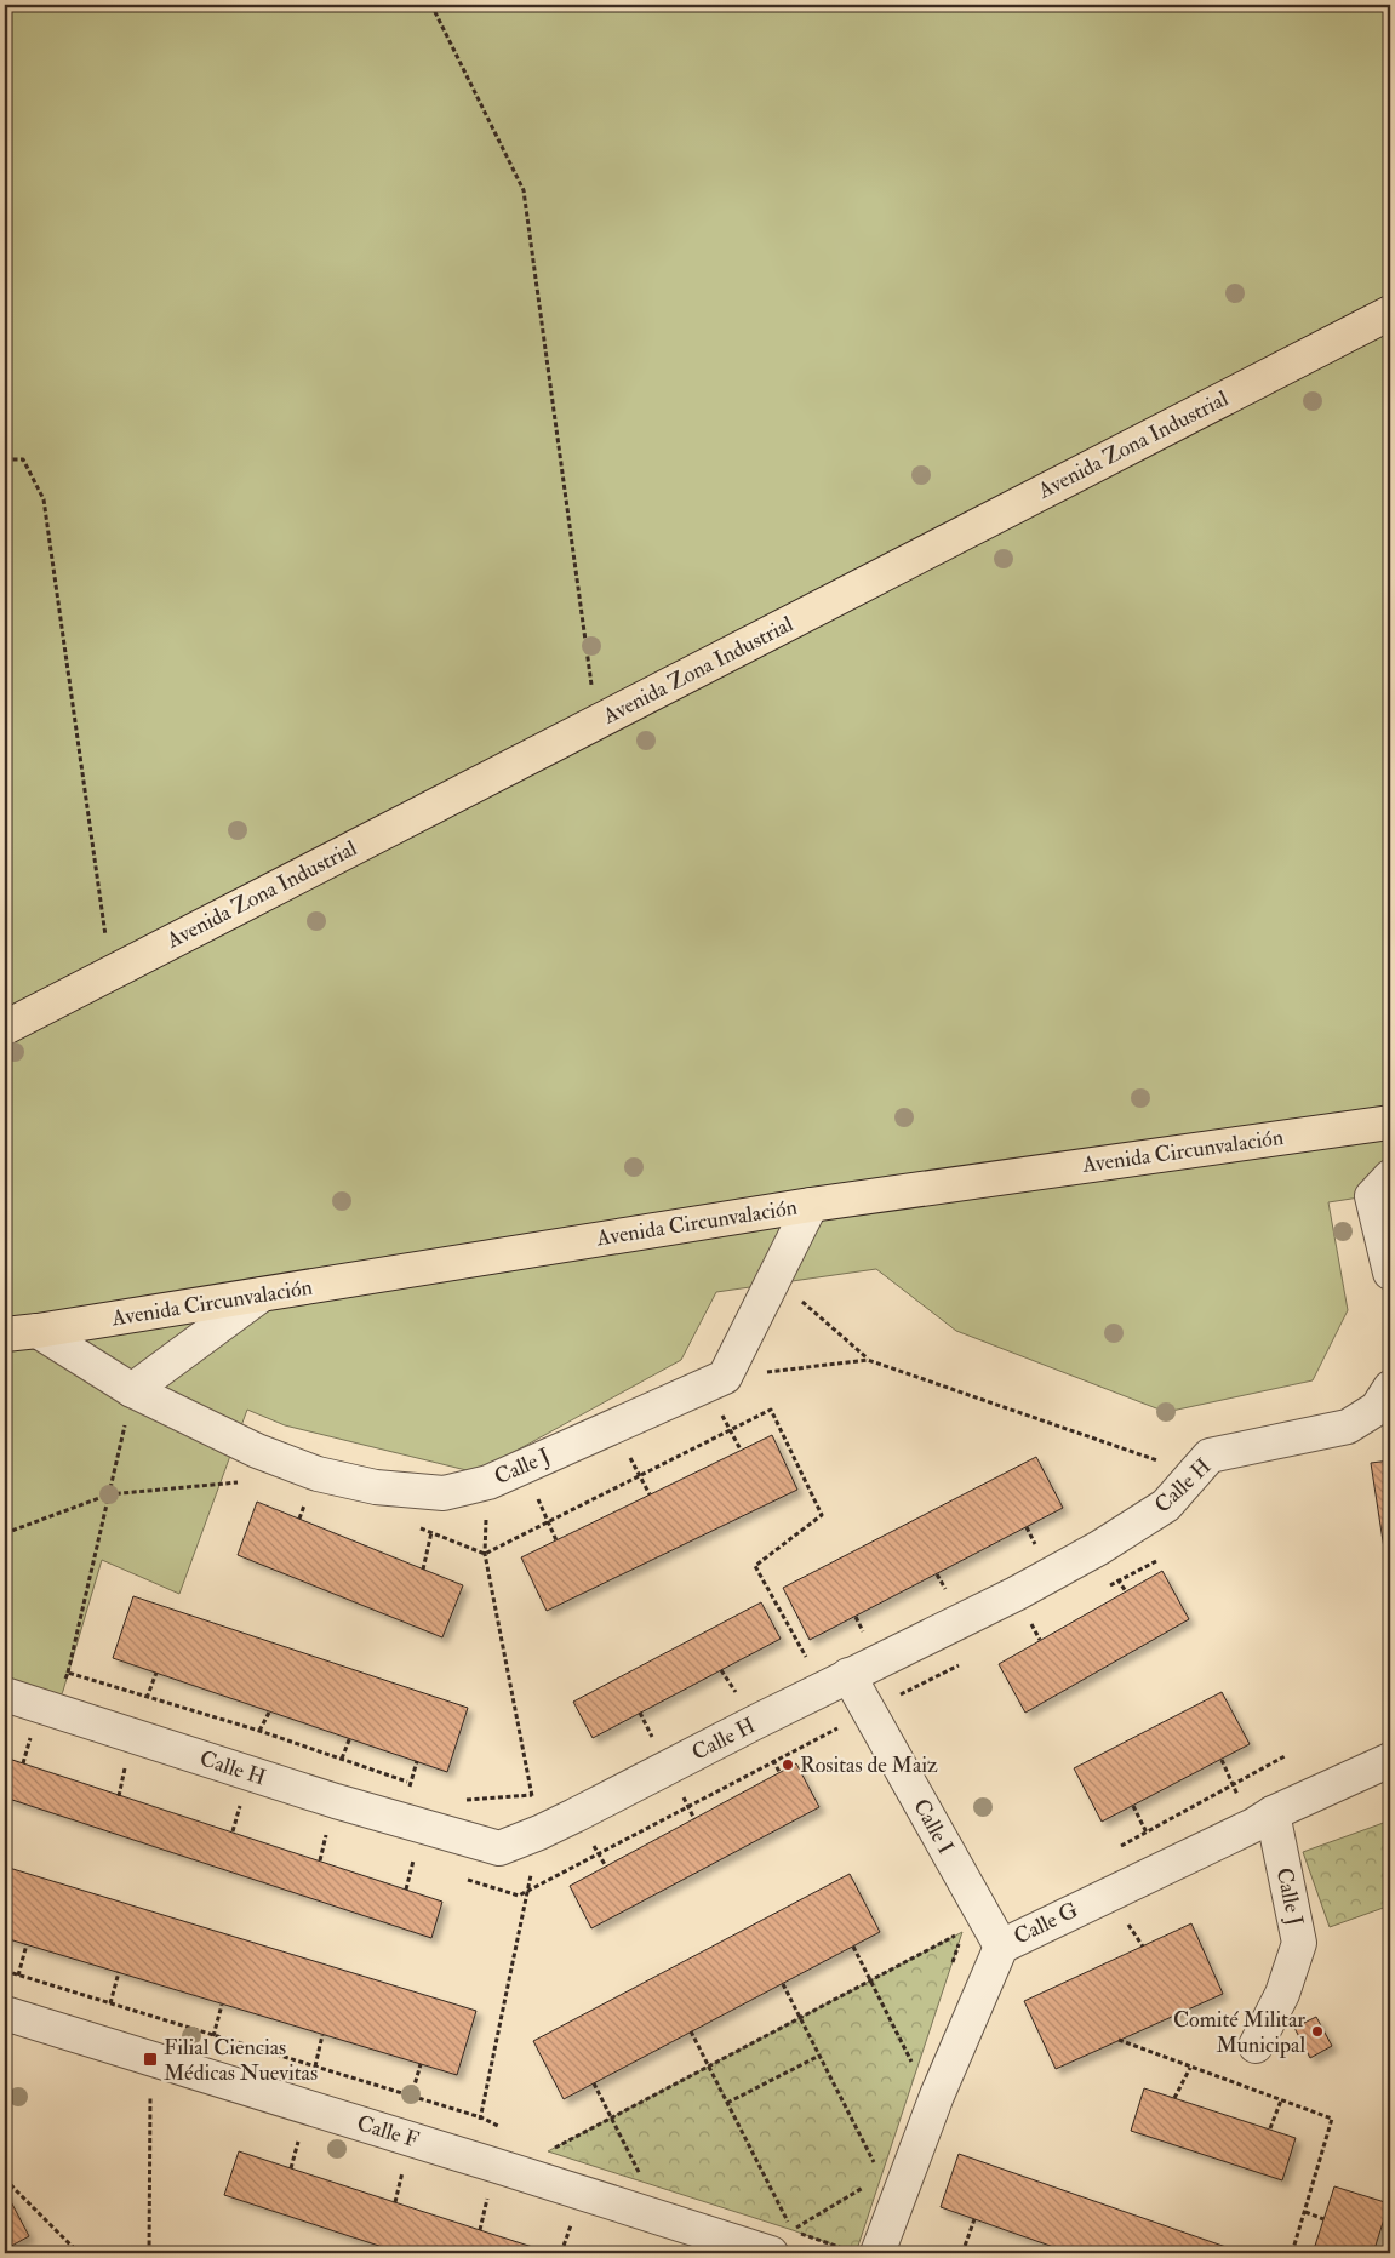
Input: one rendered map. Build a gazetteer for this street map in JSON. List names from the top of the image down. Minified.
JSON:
{"streets":{"main road":["Avenida Zona Industrial","Avenida Circunvalación"],"street":["Calle J","Calle H","Calle I","Calle G","Calle F"]},"crossings":[["Avenida Circunvalación","Calle J"],["Calle J","Calle G"],["Calle H","Calle I"],["Calle I","Calle G"]],"places":{"other":["Rositas de Maiz","Comité Militar Municipal"],"transit":["Filial Ciencias Médicas Nuevitas"]}}
